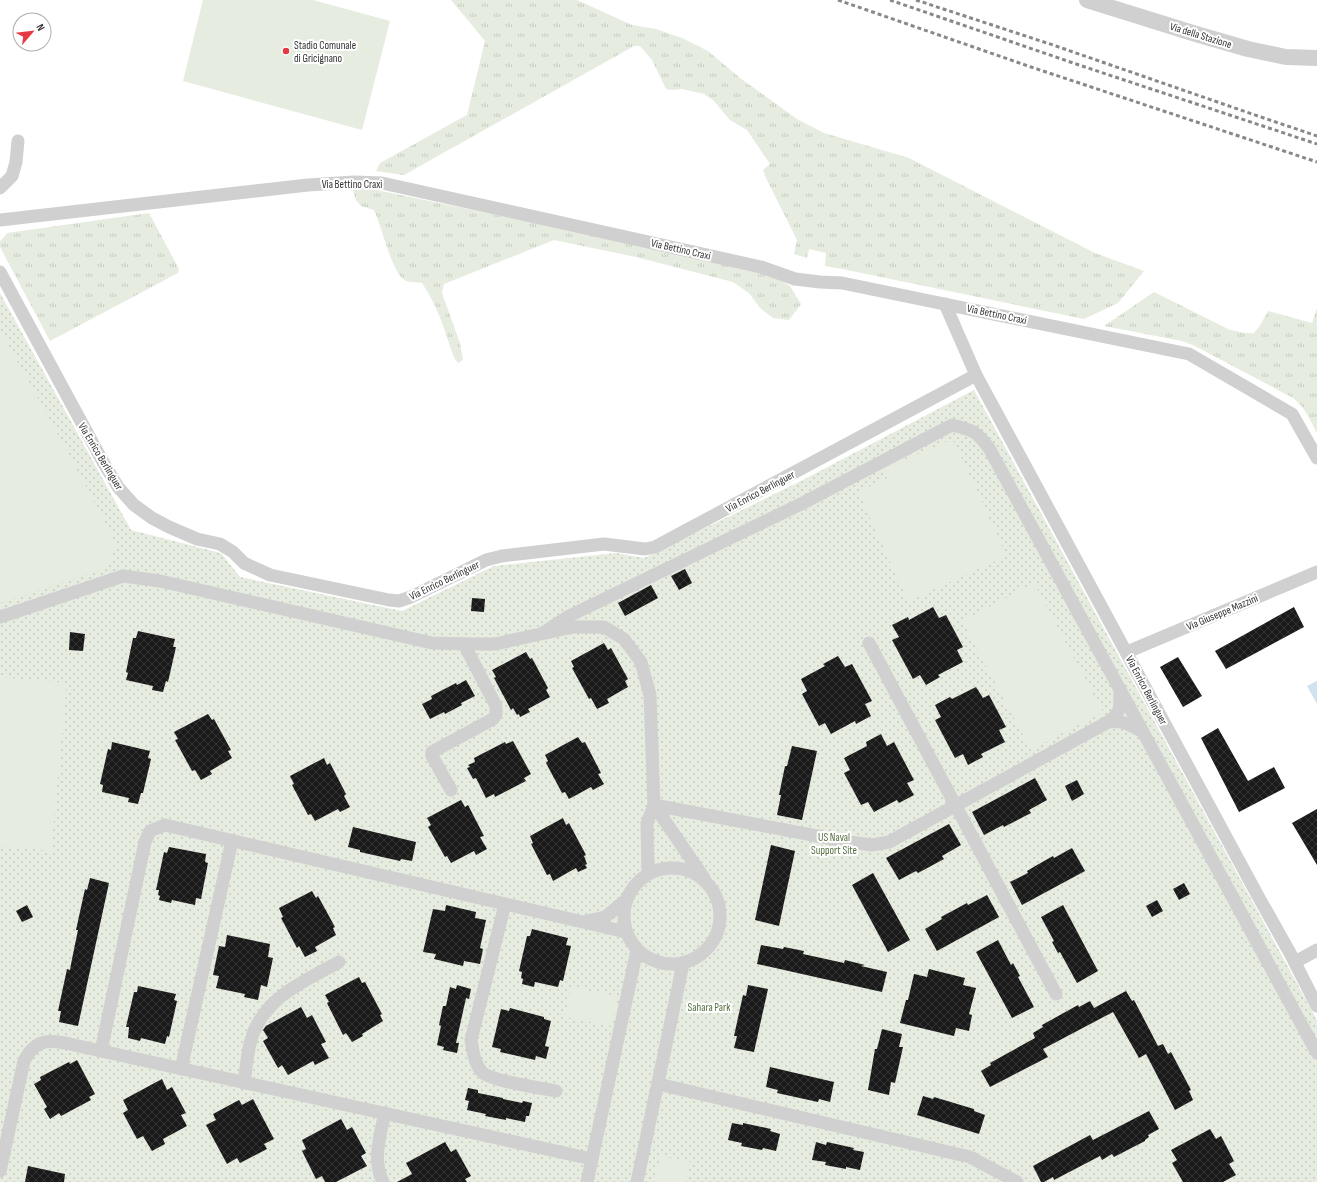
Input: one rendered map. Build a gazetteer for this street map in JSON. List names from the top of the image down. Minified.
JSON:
{"streets":{"street":["Via della Stazione","Via Bettino Craxi","Via Enrico Berlinguer","Via Giuseppe Mazzini"]},"crossings":[["Via Bettino Craxi","Via Enrico Berlinguer"],["Via Enrico Berlinguer","Via Giuseppe Mazzini"]],"parks":["US Naval Support Site","Sahara Park"],"places":["Stadio Comunale di Gricignano"],"north":"top right"}
